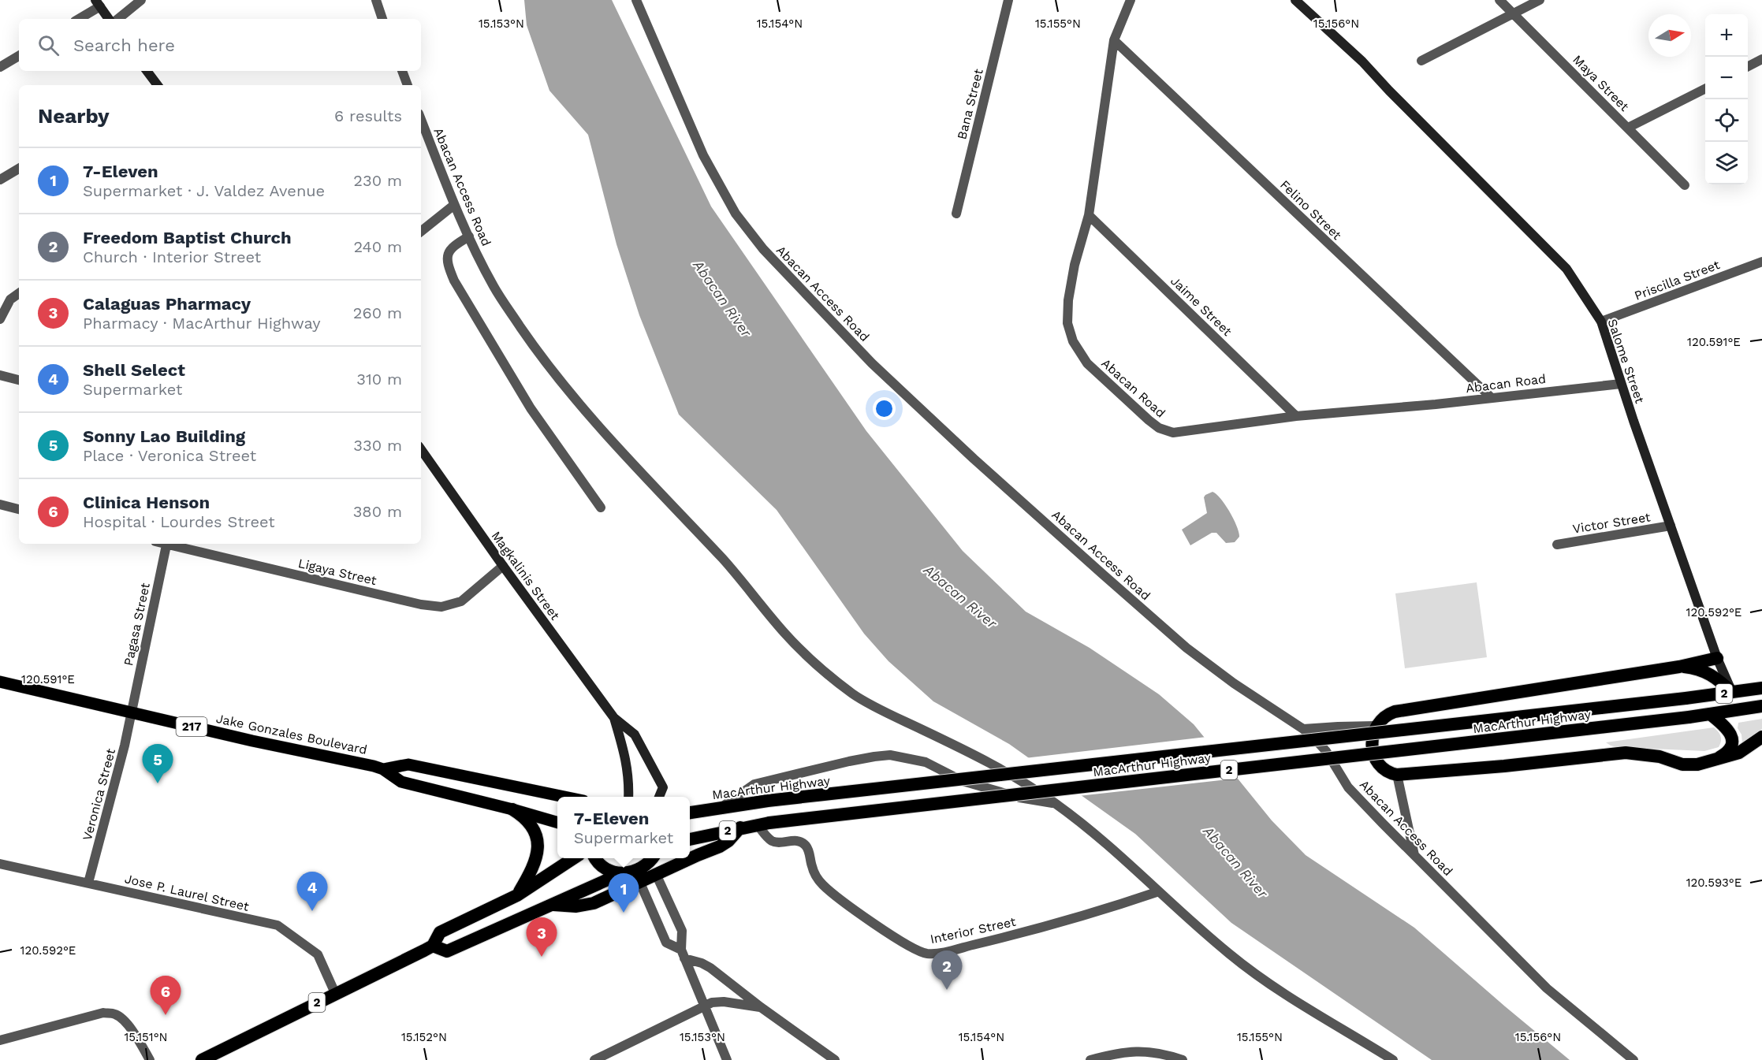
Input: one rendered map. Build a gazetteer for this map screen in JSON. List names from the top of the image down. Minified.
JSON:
{"streets":{"highway":["2","MacArthur Highway"],"main road":["Salome Street","Magkalinis Street","217","Jake Gonzales Boulevard"],"street":["Maya Street","Bana Street","Abacan Access Road","Felino Street","Priscilla Street","Jaime Street","Abacan Road","Victor Street","Ligaya Street","Pagasa Street","Veronica Street","Jose P. Laurel Street","Interior Street"]},"crossings":[["Abacan Access Road","Interior Street"],["Felino Street","Abacan Road"],["Priscilla Street","Salome Street"],["Jaime Street","Abacan Road"],["Salome Street","Abacan Road"],["Salome Street","Victor Street"],["Salome Street","MacArthur Highway"],["Ligaya Street","Magkalinis Street"],["Pagasa Street","Jake Gonzales Boulevard"],["Pagasa Street","Veronica Street"],["2","Jose P. Laurel Street"],["MacArthur Highway","Interior Street"],["Jake Gonzales Boulevard","Veronica Street"],["Veronica Street","Jose P. Laurel Street"]],"water":["Abacan River"],"north":"right","page":{"map_buttons":["+","−"],"search":"Search here","heading":["Nearby","6 results"],"list":[{"mark":"1","name":"7-Eleven","note":"Supermarket · J. Valdez Avenue","value":"230 m"},{"mark":"2","name":"Freedom Baptist Church","note":"Church · Interior Street","value":"240 m"},{"mark":"3","name":"Calaguas Pharmacy","note":"Pharmacy · MacArthur Highway","value":"260 m"},{"mark":"4","name":"Shell Select","note":"Supermarket","value":"310 m"},{"mark":"5","name":"Sonny Lao Building","note":"Place · Veronica Street","value":"330 m"},{"mark":"6","name":"Clinica Henson","note":"Hospital · Lourdes Street","value":"380 m"}],"pins":["5","4","1","3","2","6"],"popup":["7-Eleven","Supermarket"]},"coordinates":["15.153°N","15.154°N","15.155°N","15.156°N","120.591°E","120.592°E","120.593°E","15.151°N","15.152°N"]}
